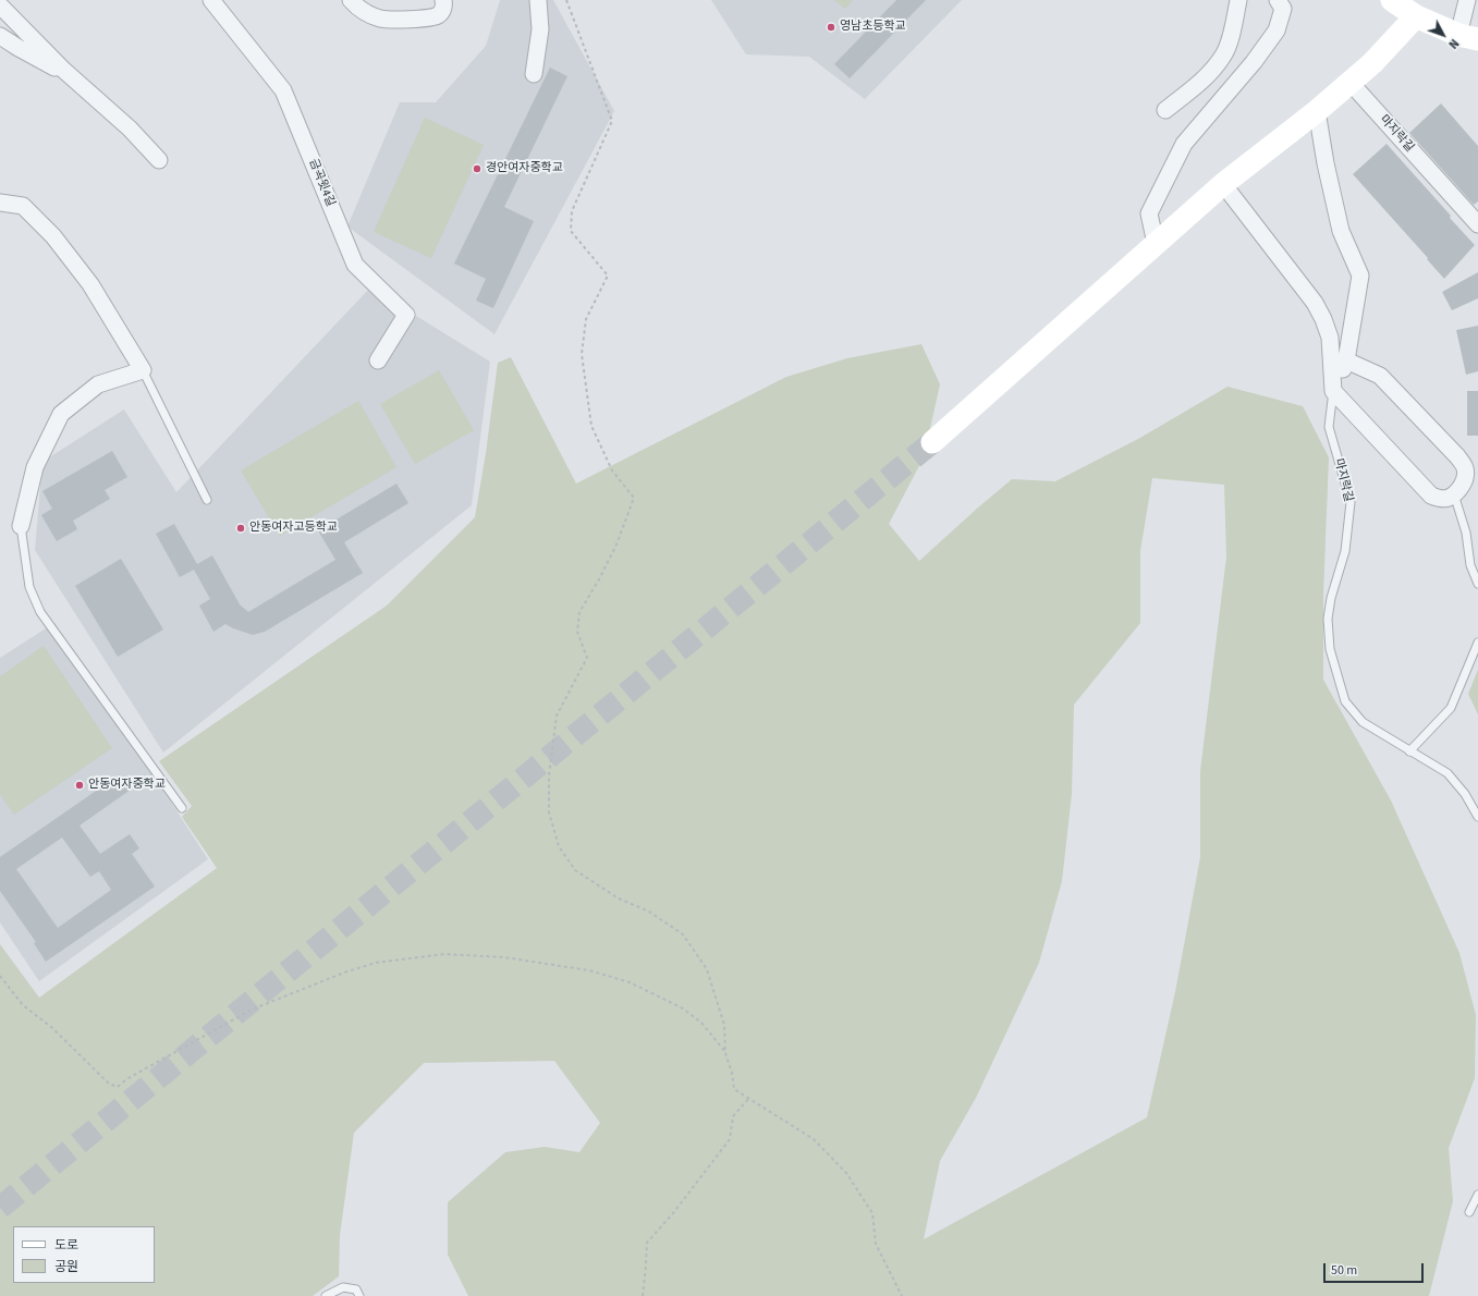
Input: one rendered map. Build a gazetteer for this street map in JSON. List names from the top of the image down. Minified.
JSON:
{"streets":{"street":["마지락길","금곡윗4길"]},"places":["영남초등학교","경안여자중학교","안동여자고등학교","안동여자중학교"],"legend":["도로","공원"],"scale_bar":"50 m","north":"bottom right"}
